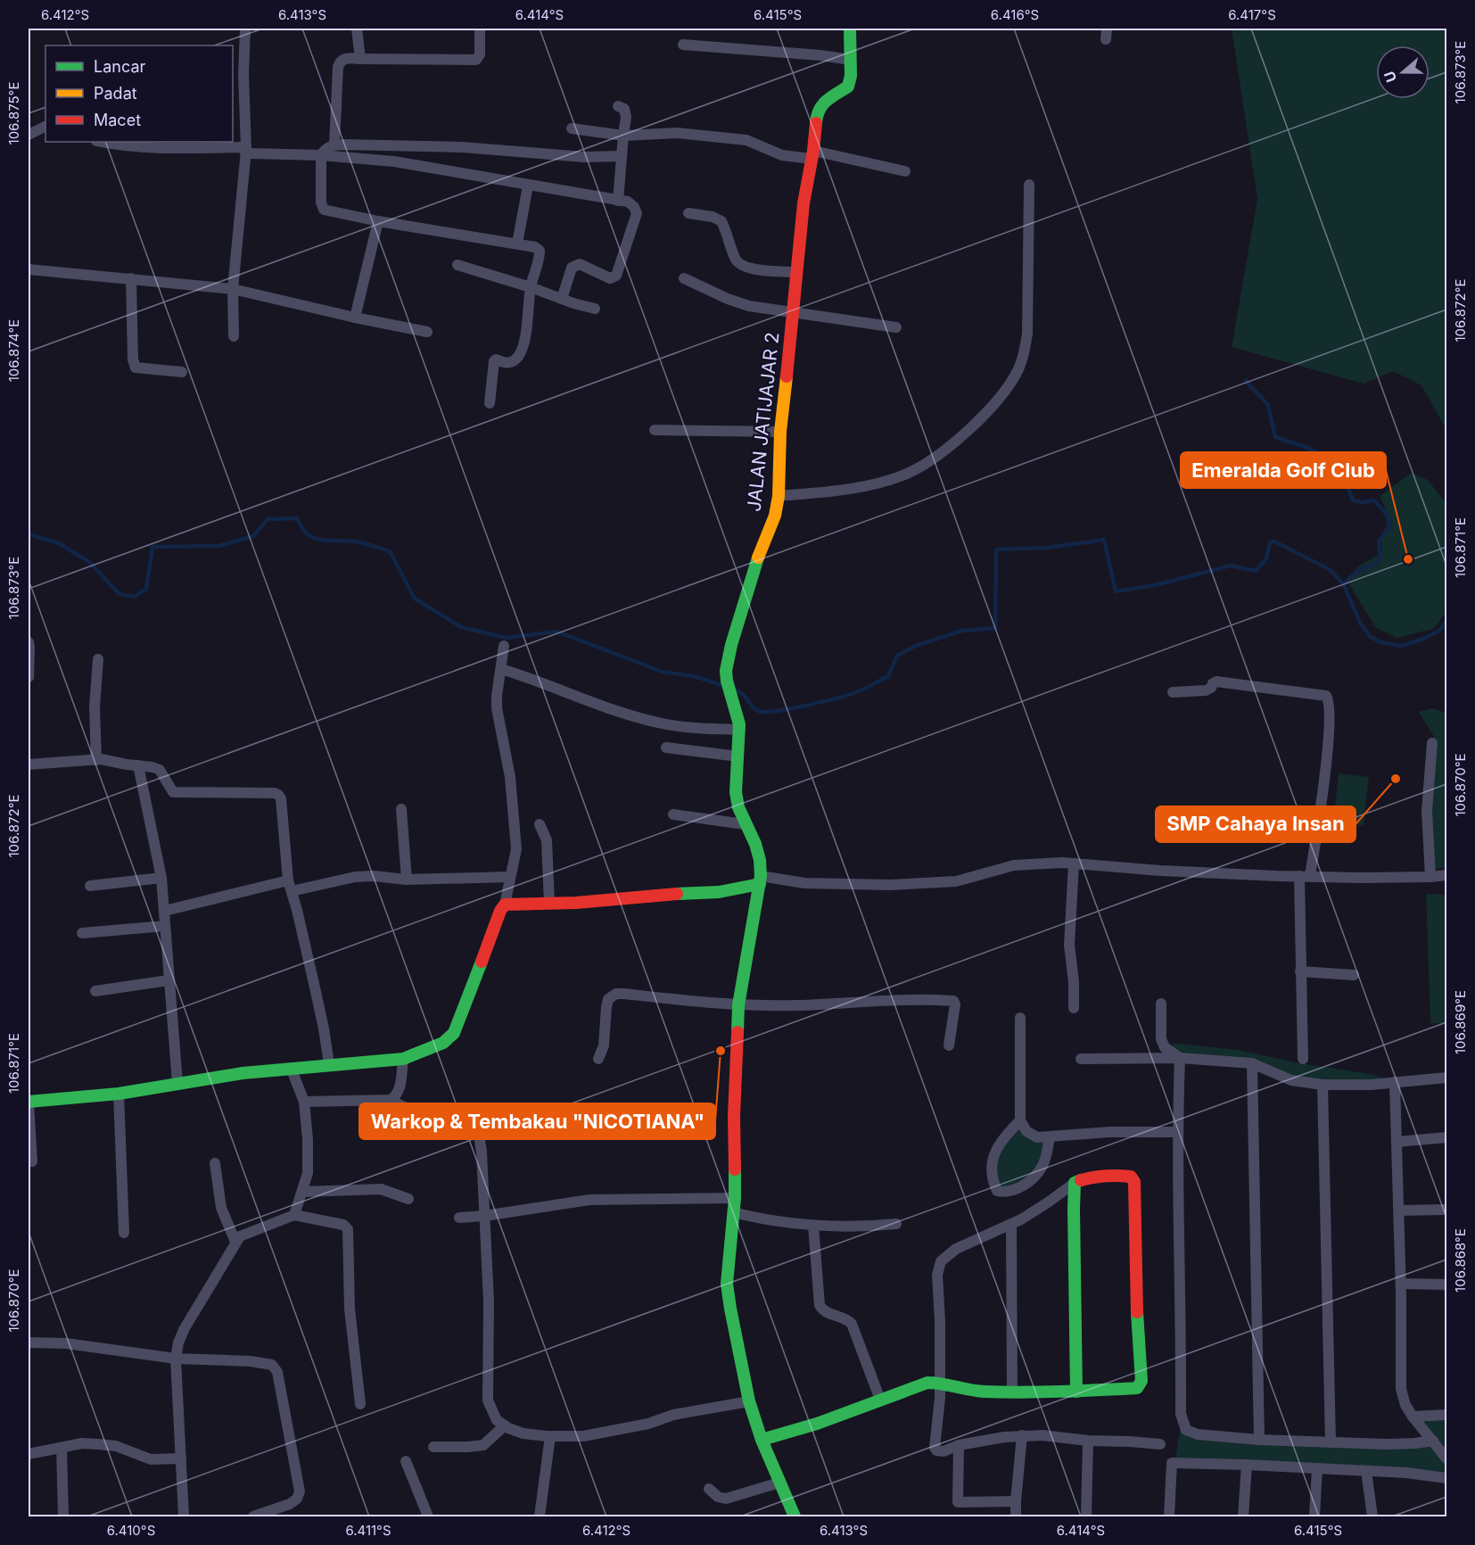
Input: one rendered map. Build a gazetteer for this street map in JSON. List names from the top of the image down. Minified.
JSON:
{"streets":{"street":["JALAN JATIJAJAR 2"]},"places":["Emeralda Golf Club","SMP Cahaya Insan","Warkop & Tembakau \"NICOTIANA\""],"legend":["Lancar","Padat","Macet"],"north":"left","coordinates":["6.412°S","6.413°S","6.414°S","6.415°S","6.416°S","6.417°S","106.873°E","106.875°E","106.872°E","106.874°E","106.871°E","106.870°E","106.869°E","106.868°E","6.410°S","6.411°S"]}
